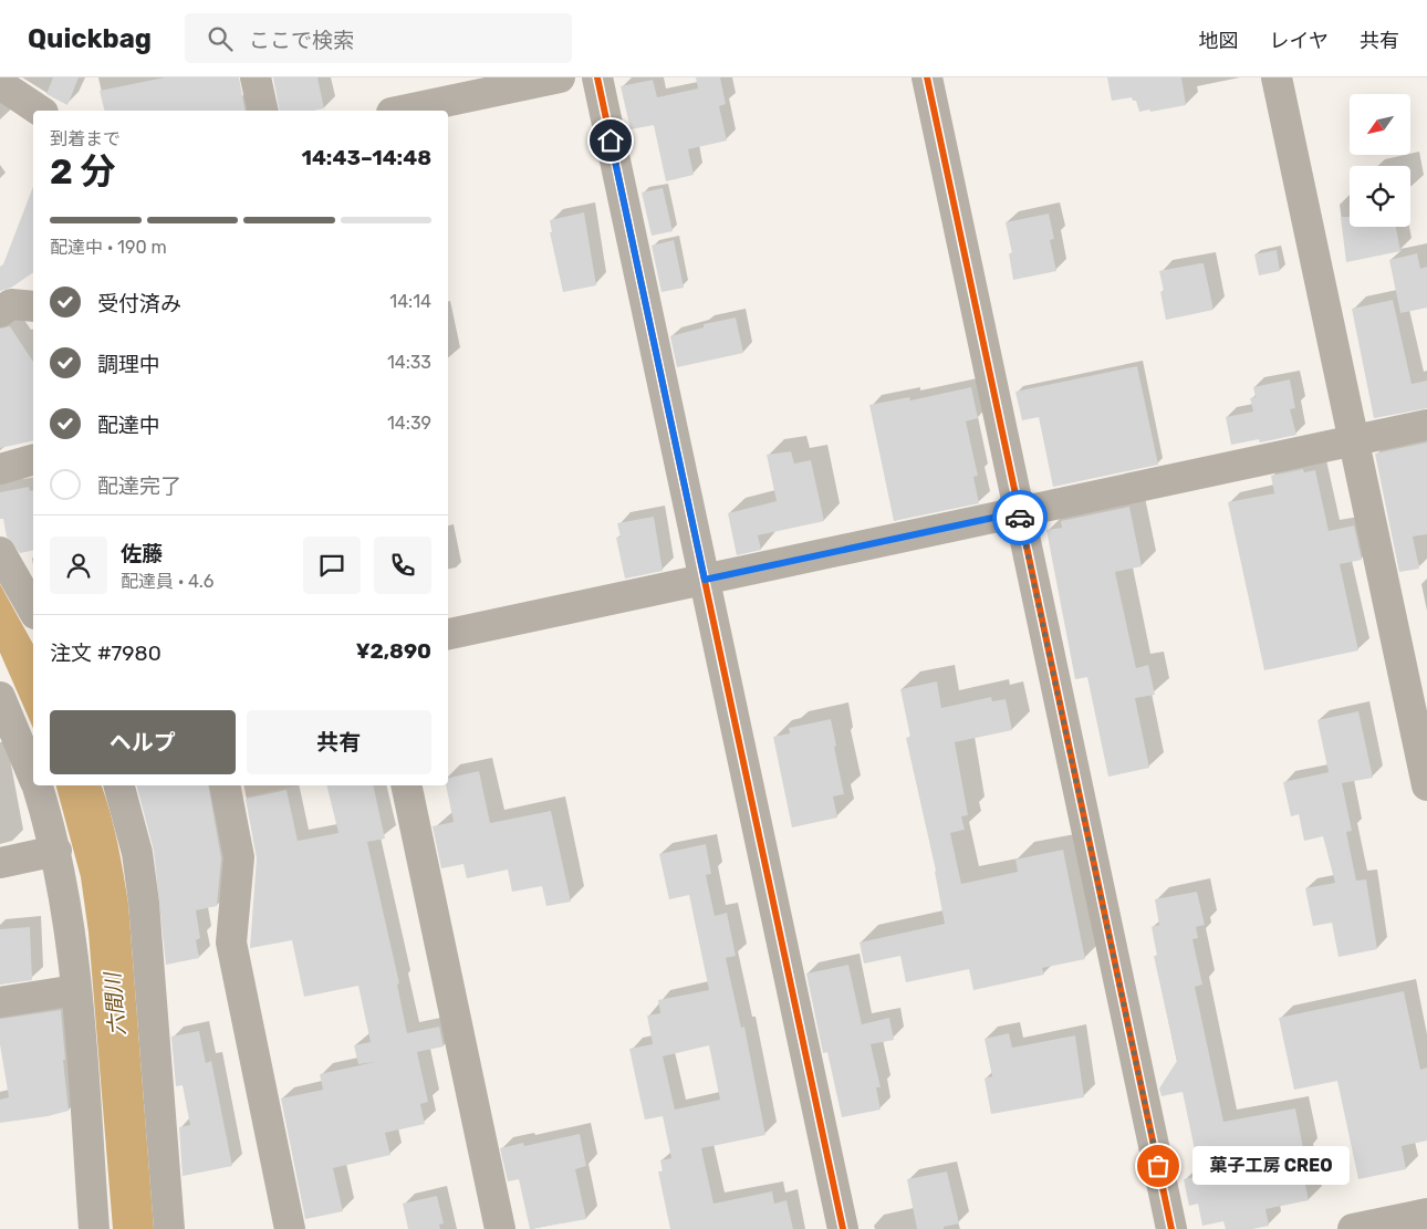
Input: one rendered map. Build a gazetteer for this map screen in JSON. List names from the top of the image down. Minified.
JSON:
{"water":["六間川"],"places":["菓子工房 CREO"],"north":"bottom left","page":{"header":"Quickbag","search":"ここで検索","nav":["地図","レイヤ","共有"],"heading":["2 分","到着まで","14:43–14:48"],"panel":["佐藤","配達員 · 4.6","注文 #7980","¥2,890"],"bar":"配達中 · 190 m","list":[["受付済み","14:14"],["調理中","14:33"],["配達中","14:39"],"配達完了"],"buttons":["ヘルプ","共有"],"bubble":"菓子工房 CREO"}}
